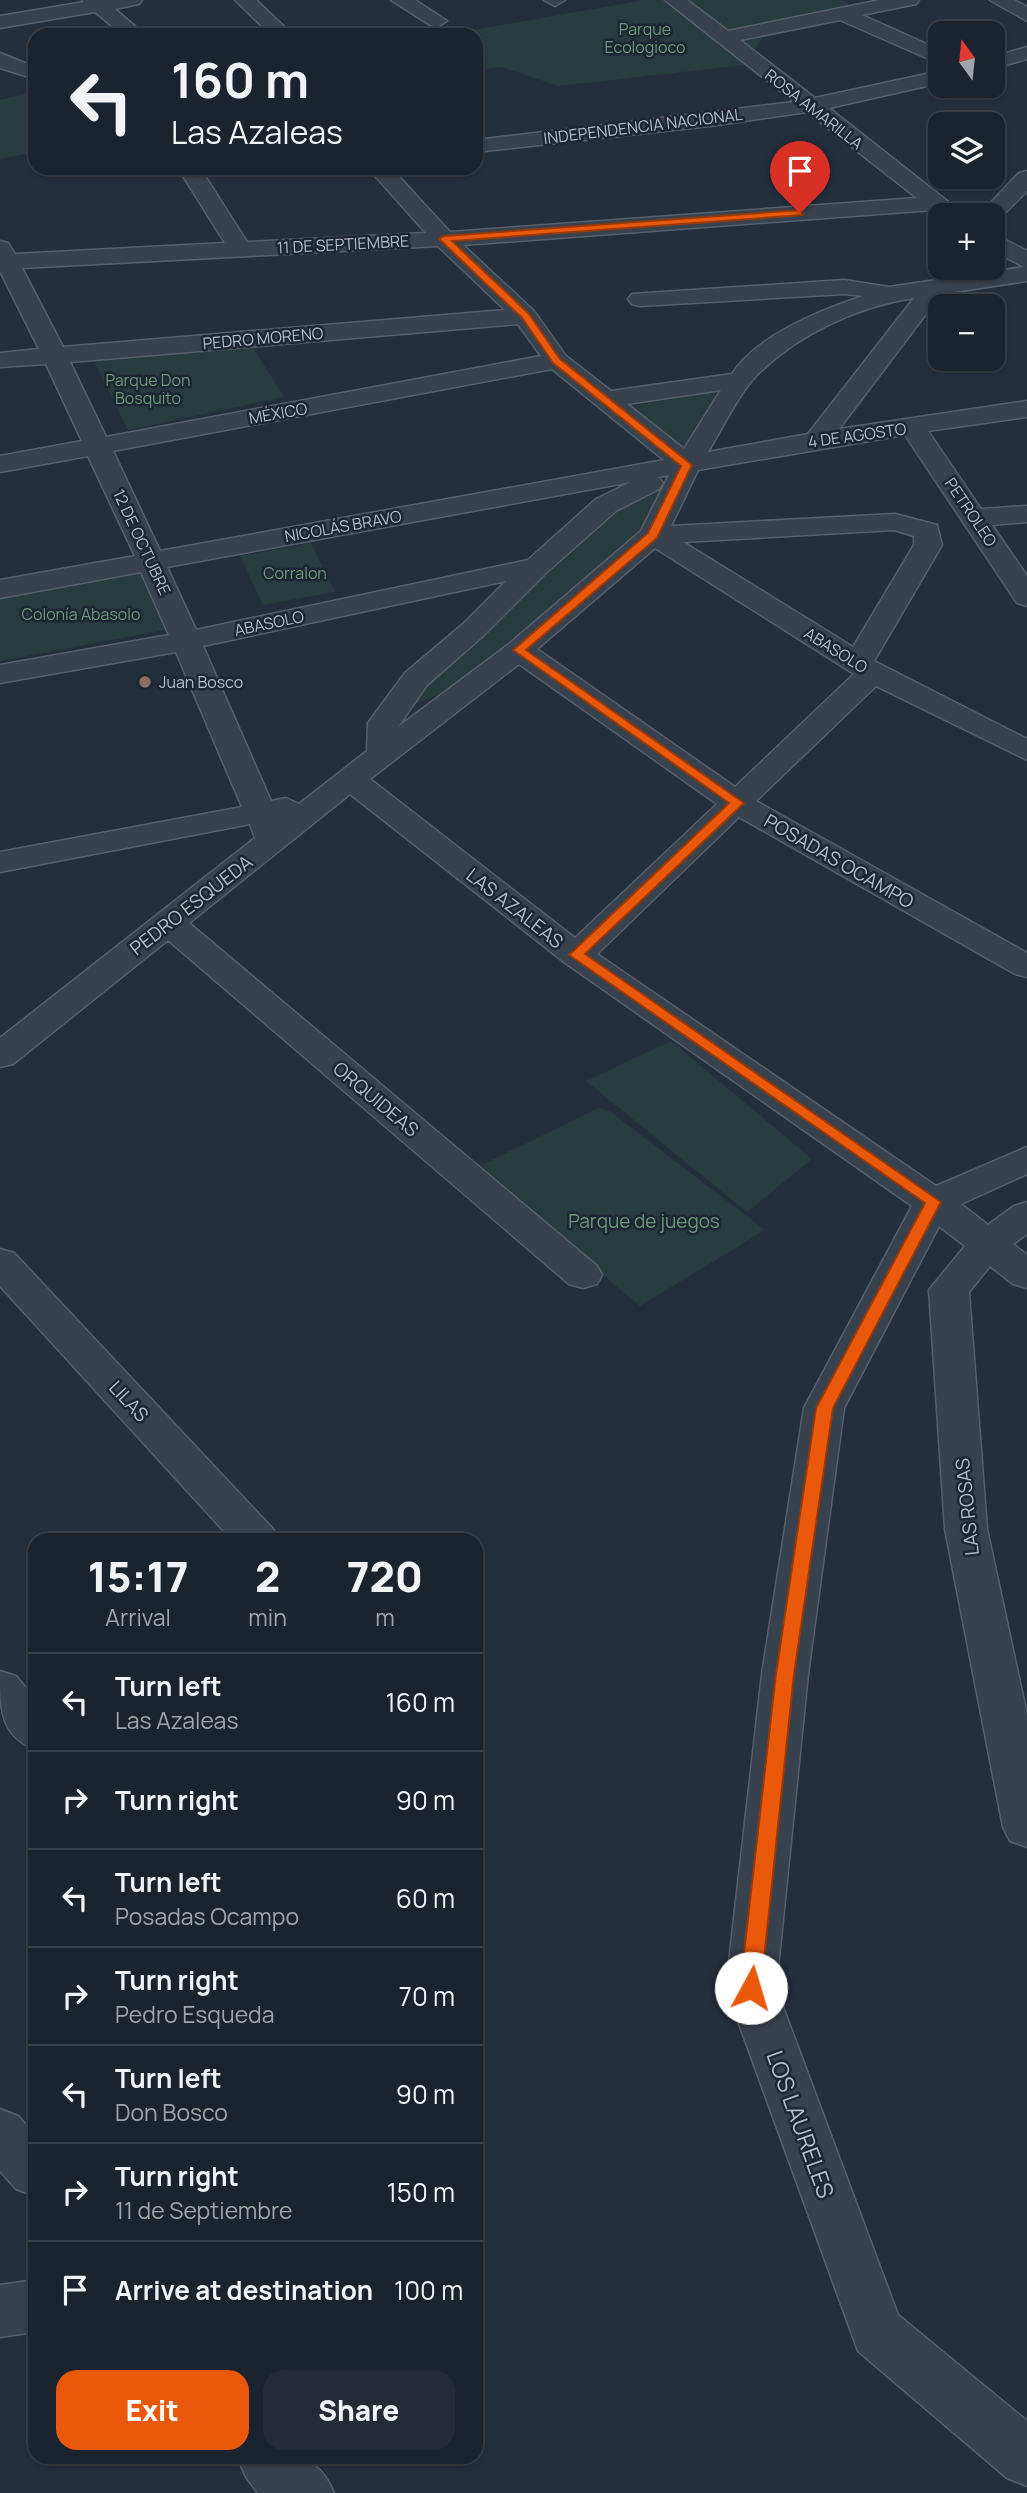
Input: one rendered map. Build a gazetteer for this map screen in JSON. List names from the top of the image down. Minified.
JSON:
{"streets":{"street":["ROSA AMARILLA","INDEPENDENCIA NACIONAL","11 DE SEPTIEMBRE","PEDRO MORENO","MÉXICO","4 DE AGOSTO","PETROLEO","NICOLÁS BRAVO","12 DE OCTUBRE","ABASOLO","POSADAS OCAMPO","PEDRO ESQUEDA","LAS AZALEAS","ORQUIDEAS","LILAS","LAS ROSAS","LOS LAURELES"]},"crossings":[["ROSA AMARILLA","INDEPENDENCIA NACIONAL"],["11 DE SEPTIEMBRE","12 DE OCTUBRE"],["PEDRO MORENO","12 DE OCTUBRE"],["MÉXICO","12 DE OCTUBRE"],["4 DE AGOSTO","PETROLEO"],["4 DE AGOSTO","NICOLÁS BRAVO"],["NICOLÁS BRAVO","12 DE OCTUBRE"],["12 DE OCTUBRE","ABASOLO"],["12 DE OCTUBRE","PEDRO ESQUEDA"],["PEDRO ESQUEDA","ORQUIDEAS"],["LAS AZALEAS","LAS ROSAS"],["LAS AZALEAS","LOS LAURELES"]],"parks":["Parque Ecologioco","Parque Don Bosquito","Corralon","Colonía Abasolo","Parque de juegos"],"places":["Juan Bosco"],"north":"top","page":{"map_buttons":["+","−"],"turn":["160 m","Las Azaleas"],"eta":["15:17","Arrival","2","min","720","m"],"list":[{"name":"Turn left","note":"Las Azaleas","value":"160 m"},{"name":"Turn right","value":"90 m"},{"name":"Turn left","note":"Posadas Ocampo","value":"60 m"},{"name":"Turn right","note":"Pedro Esqueda","value":"70 m"},{"name":"Turn left","note":"Don Bosco","value":"90 m"},{"name":"Turn right","note":"11 de Septiembre","value":"150 m"},{"name":"Arrive at destination","value":"100 m"}],"buttons":["Exit","Share"]}}
